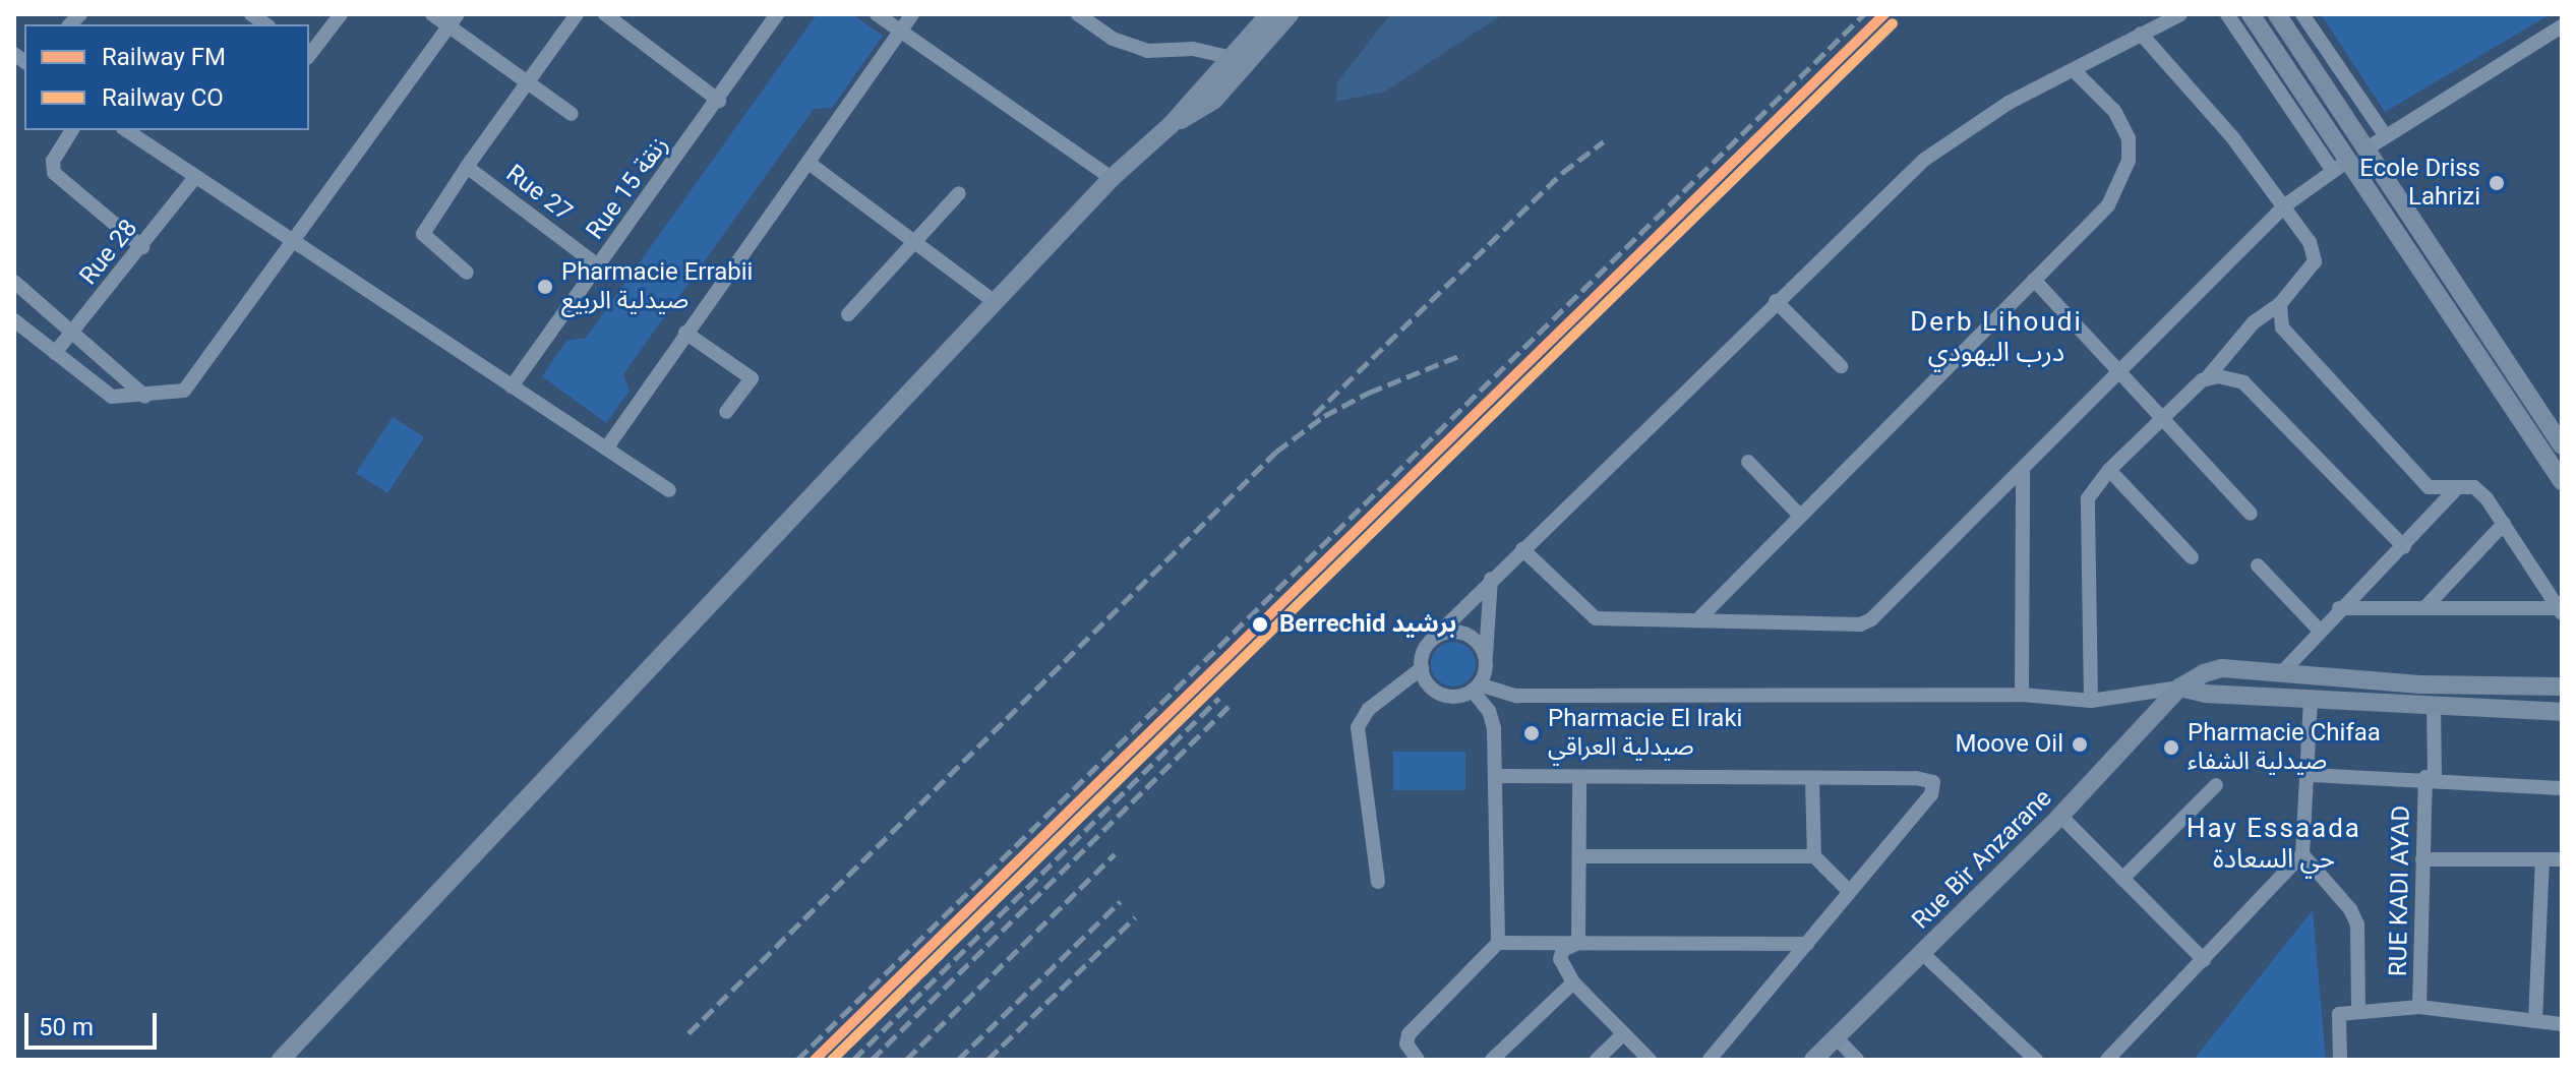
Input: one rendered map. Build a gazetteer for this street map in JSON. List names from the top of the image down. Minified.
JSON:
{"streets":{"street":["Rue 15 زنقة","Rue 27","Rue 28","Rue Bir Anzarane","RUE KADI AYAD"]},"crossings":[["Rue 15 زنقة","Rue 27"]],"districts":["Derb Lihoudi درب اليهودي","Hay Essaada حي السعادة"],"places":["Ecole Driss Lahrizi","Pharmacie Errabii صيدلية الربيع","Berrechid برشيد","Pharmacie El Iraki صيدلية العراقي","Moove Oil","Pharmacie Chifaa صيدلية الشفاء"],"lines":["rail line FM","rail line CO"],"legend":["Railway FM","Railway CO"],"scale_bar":"50 m"}
